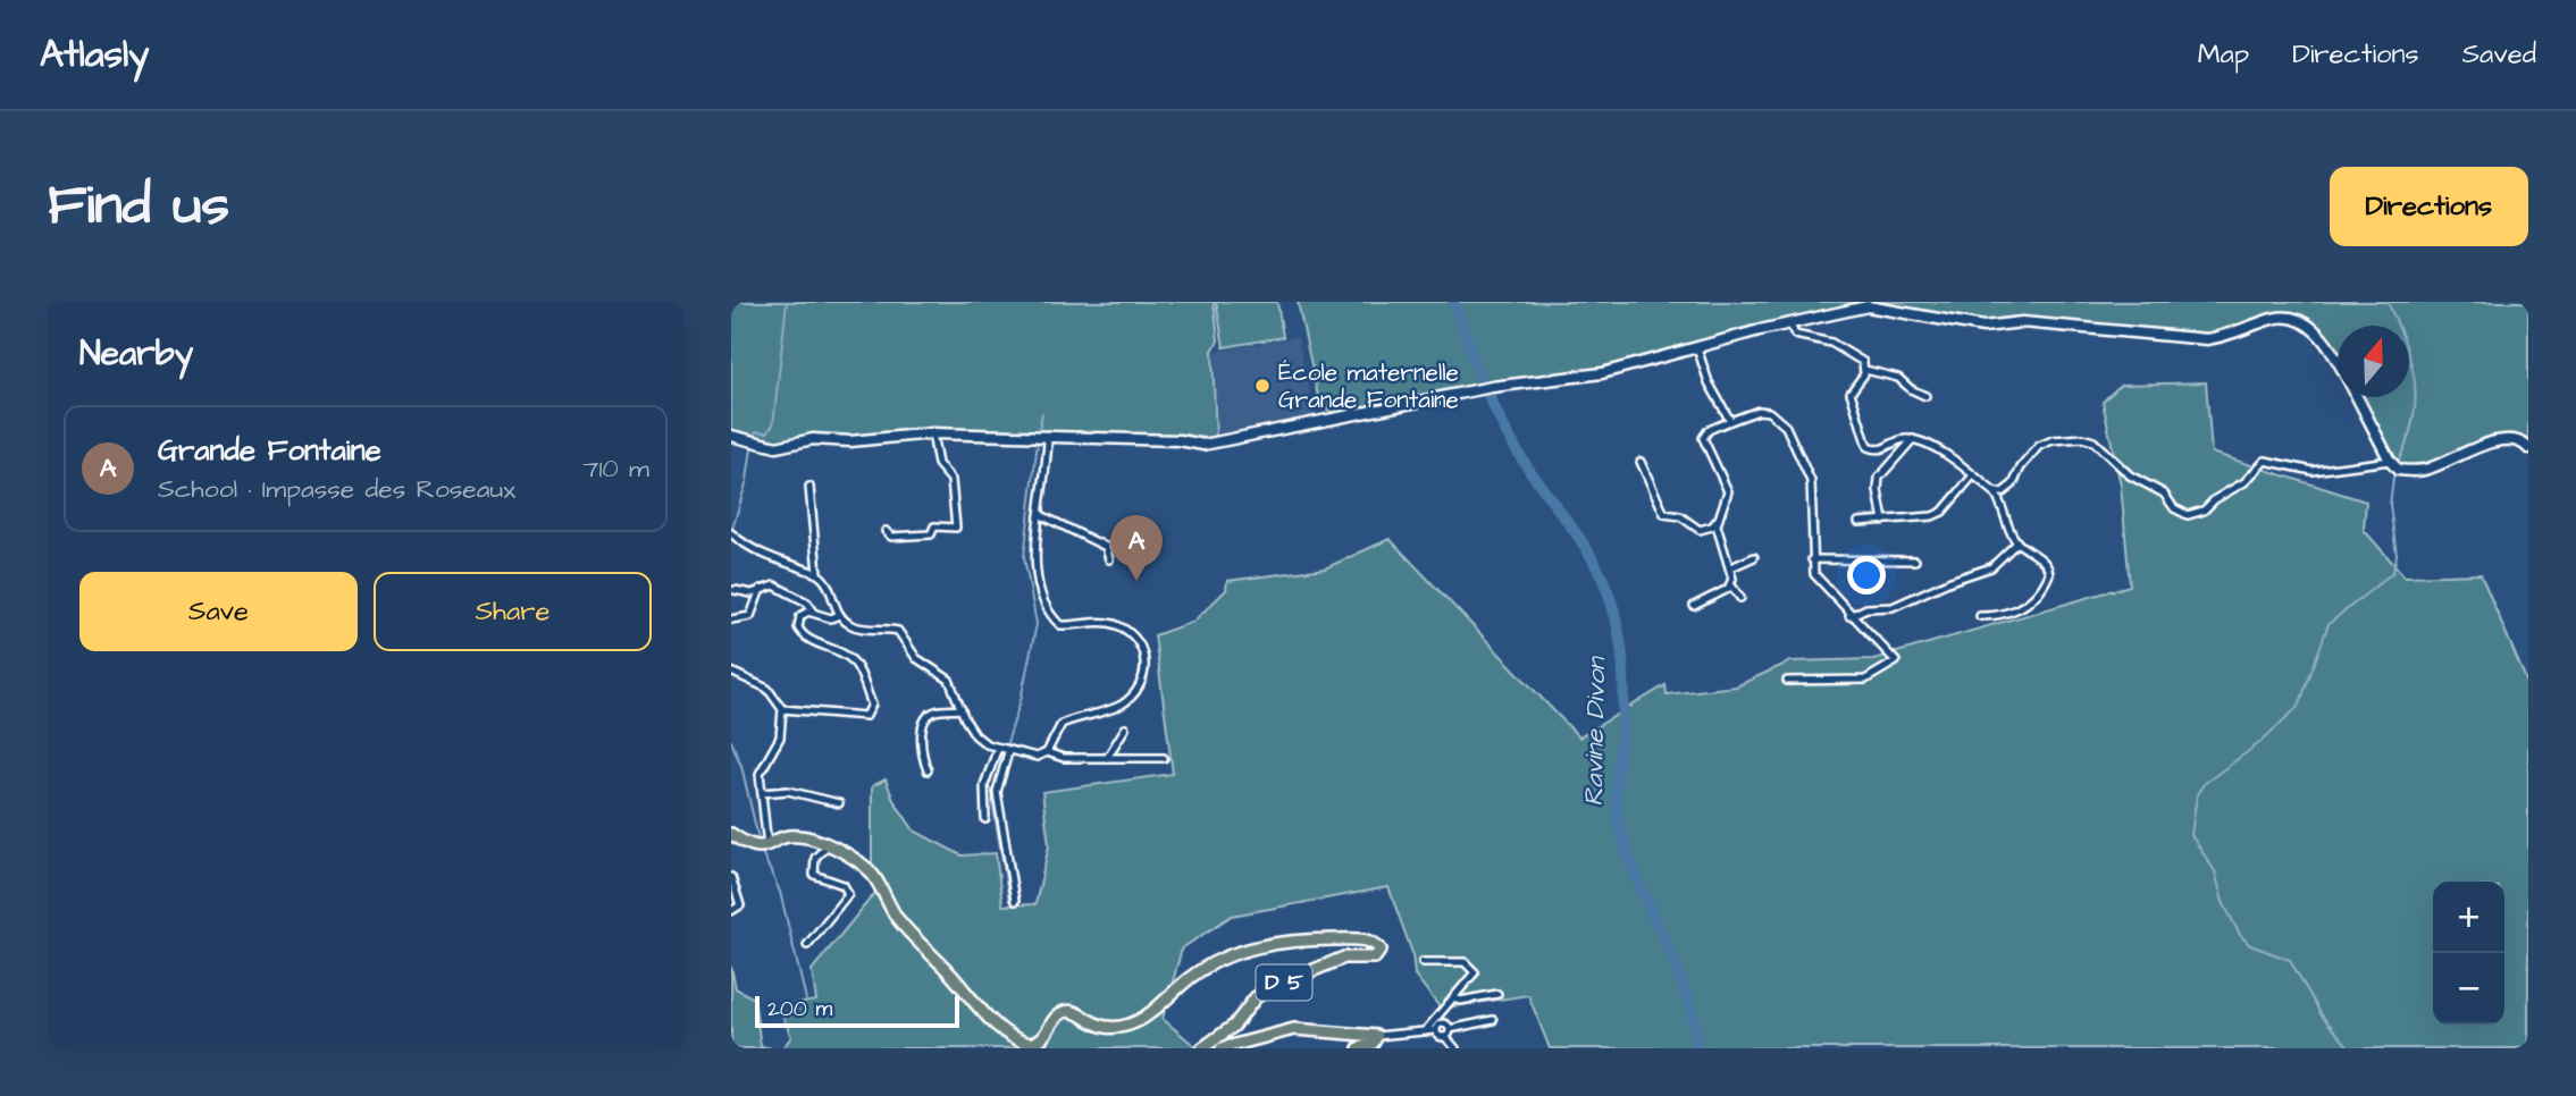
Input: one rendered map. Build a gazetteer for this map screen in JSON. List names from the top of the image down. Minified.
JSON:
{"streets":{"main road":["D 5"]},"water":["Ravine Divon"],"places":["École maternelle Grande Fontaine"],"scale_bar":"200 m","north":"top","page":{"header":"Atlasly","nav":["Map","Directions","Saved"],"buttons":["Directions",["Save","Share"]],"title":"Find us","heading":"Nearby","list":[{"mark":"A","name":"Grande Fontaine","note":"School · Impasse des Roseaux","value":"710 m"}],"pins":"A","map_buttons":["+","−"],"scale":"200 m"}}
